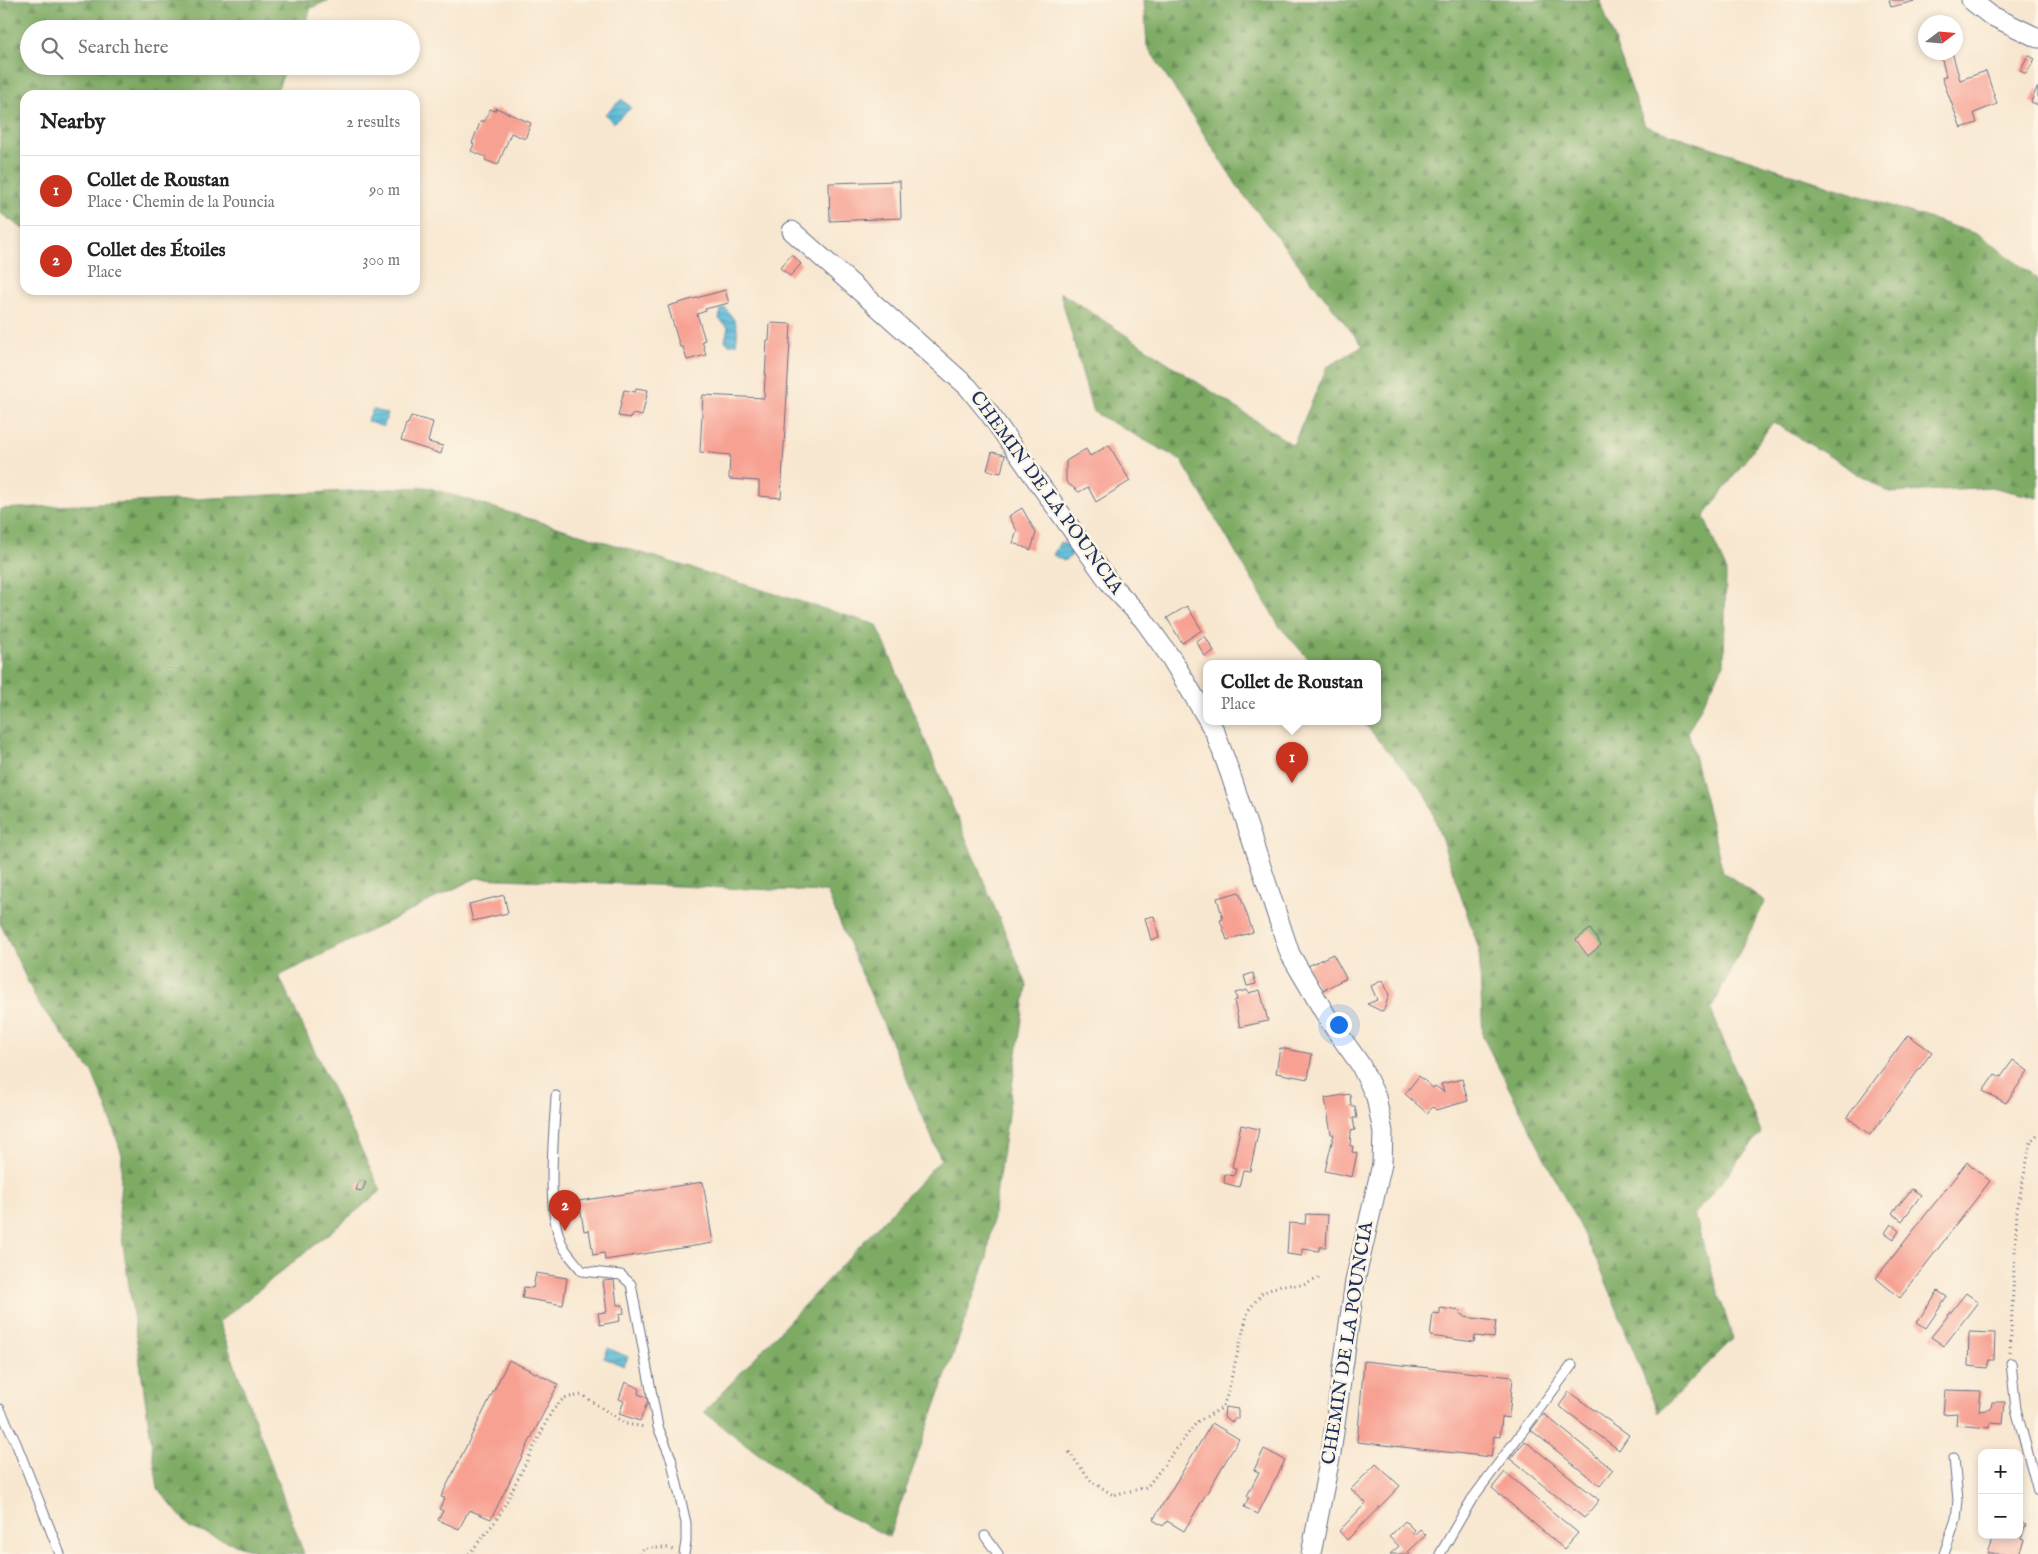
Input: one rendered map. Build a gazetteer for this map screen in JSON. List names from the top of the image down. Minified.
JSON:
{"streets":{"street":["CHEMIN DE LA POUNCIA"]},"north":"right","page":{"search":"Search here","heading":["Nearby","2 results"],"list":[{"mark":"1","name":"Collet de Roustan","note":"Place · Chemin de la Pouncia","value":"90 m"},{"mark":"2","name":"Collet des Étoiles","note":"Place","value":"300 m"}],"popup":["Collet de Roustan","Place"],"pins":["1","2"],"map_buttons":["+","−"]}}
